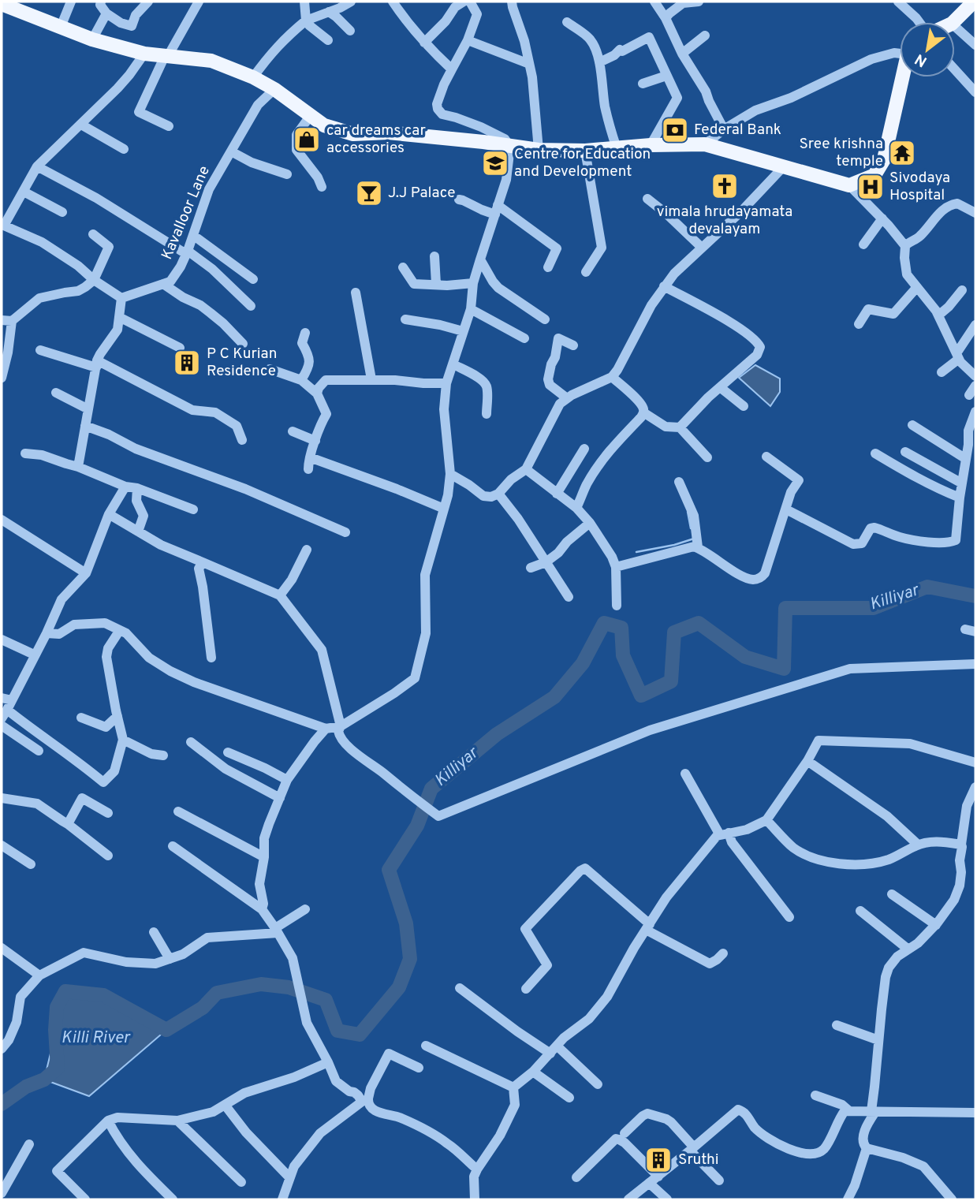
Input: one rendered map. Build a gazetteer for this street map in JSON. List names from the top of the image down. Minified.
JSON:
{"streets":{"street":["Kavalloor Lane"]},"water":["Killiyar","Killi River"],"places":{"bank":["Federal Bank"],"shop":["car dreams car accessories"],"temple":["Sree krishna temple"],"school or university":["Centre for Education and Development"],"church":["vimala hrudayamata devalayam"],"hospital":["Sivodaya Hospital"],"bar":["J.J Palace"],"building":["P C Kurian Residence","Sruthi"]},"north":"bottom left"}
